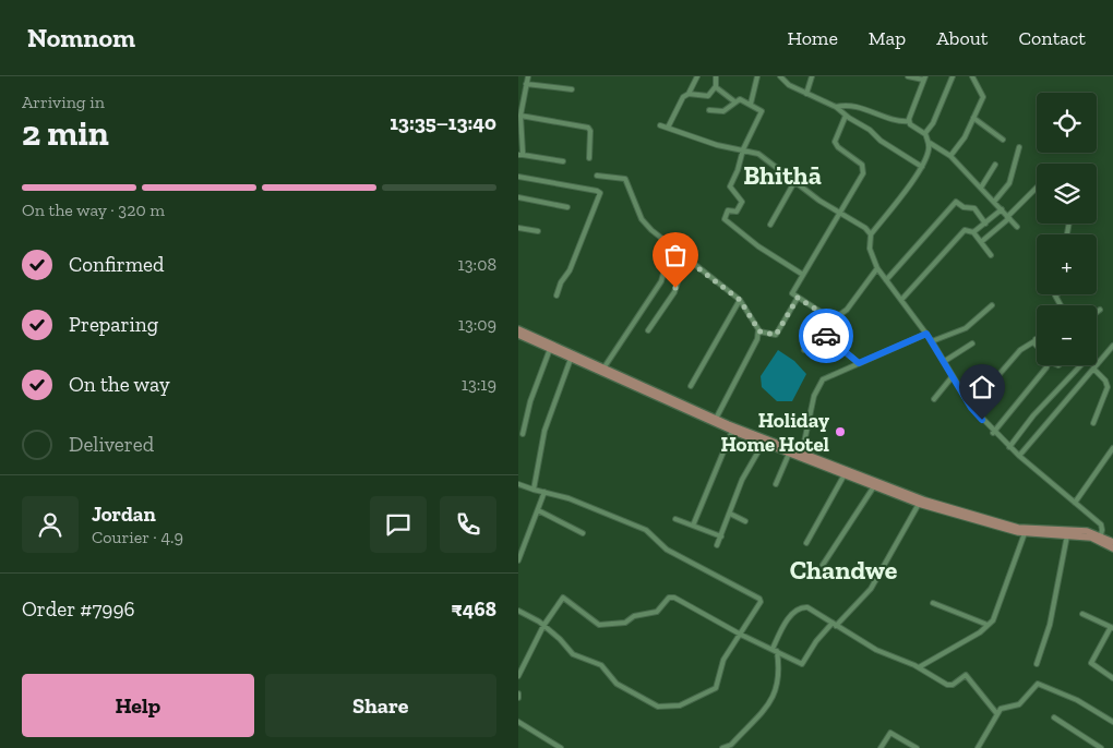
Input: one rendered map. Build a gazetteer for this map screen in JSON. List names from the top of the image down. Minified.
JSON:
{"districts":["Bhithā","Chandwe"],"places":["Holiday Home Hotel"],"page":{"header":"Nomnom","nav":["Home","Map","About","Contact"],"heading":["2 min","Arriving in","13:35–13:40"],"panel":["Jordan","Courier · 4.9","Order #7996","₹468"],"map_buttons":["+","−"],"bar":"On the way · 320 m","list":[["Confirmed","13:08"],["Preparing","13:09"],["On the way","13:19"],"Delivered"],"buttons":["Help","Share"]}}
